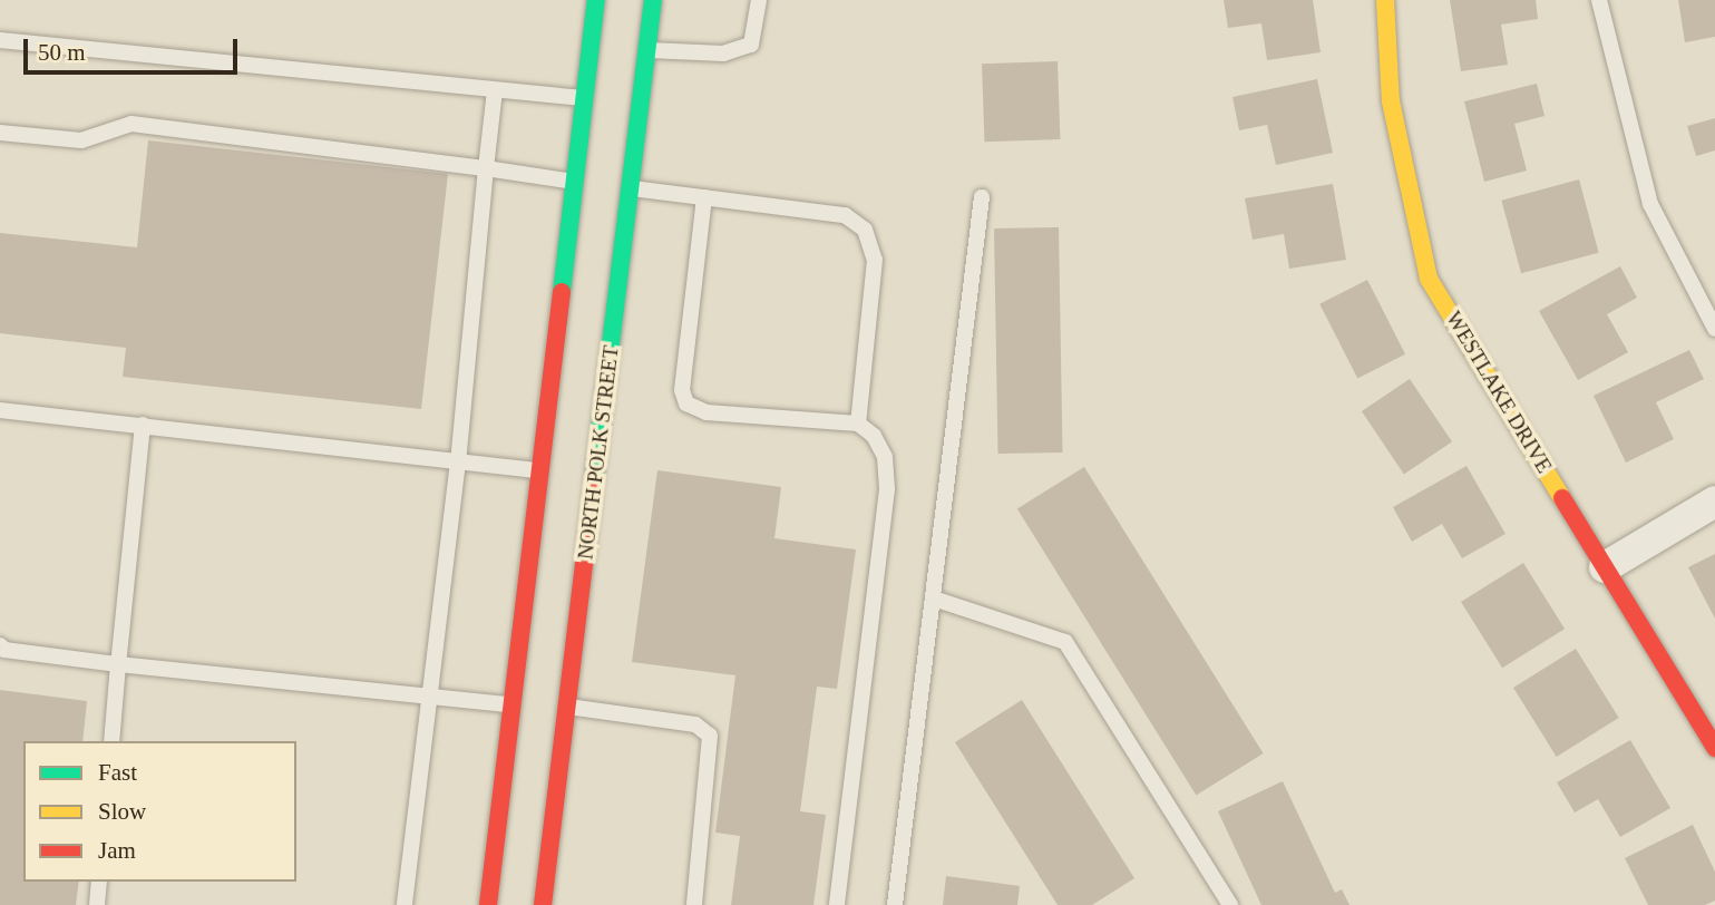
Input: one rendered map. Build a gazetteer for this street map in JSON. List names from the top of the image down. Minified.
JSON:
{"streets":{"main road":["WESTLAKE DRIVE","NORTH POLK STREET"]},"legend":["Fast","Slow","Jam"],"scale_bar":"50 m"}
